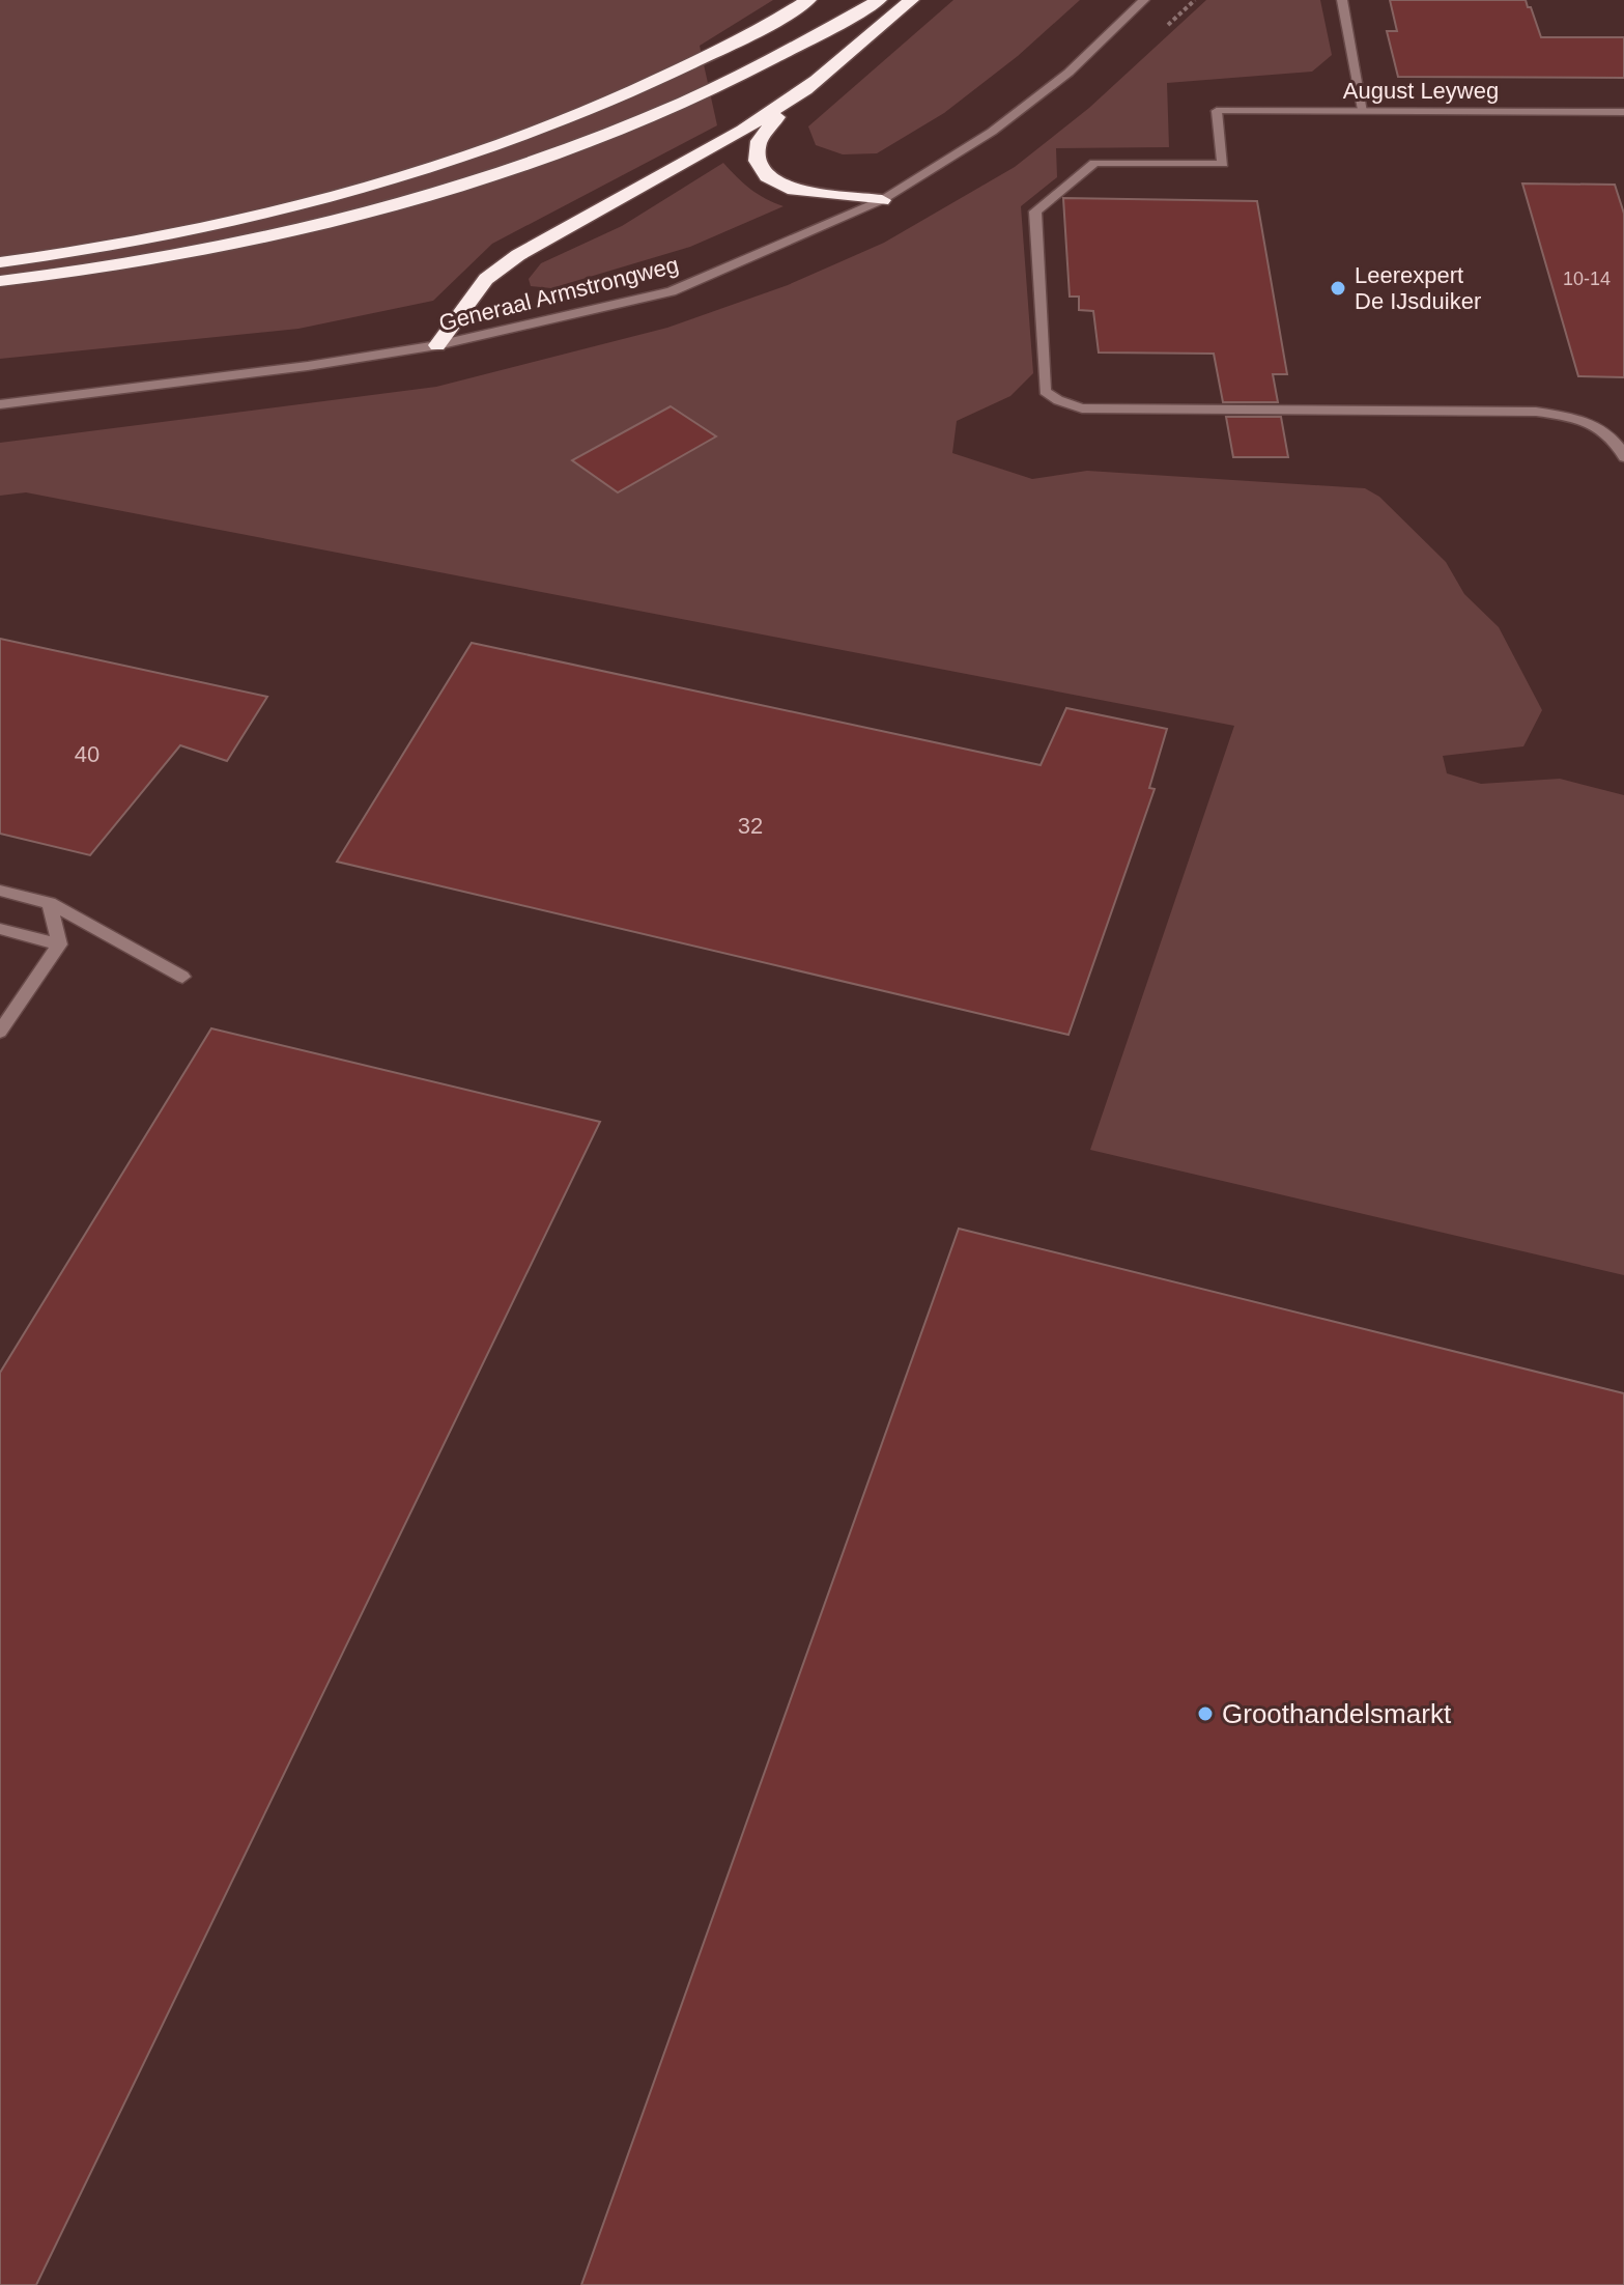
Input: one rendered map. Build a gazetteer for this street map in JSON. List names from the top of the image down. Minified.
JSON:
{"streets":{"street":["August Leyweg","Generaal Armstrongweg"]},"places":["Leerexpert De IJsduiker","Groothandelsmarkt"],"house_numbers":["10-14","40","32"]}
